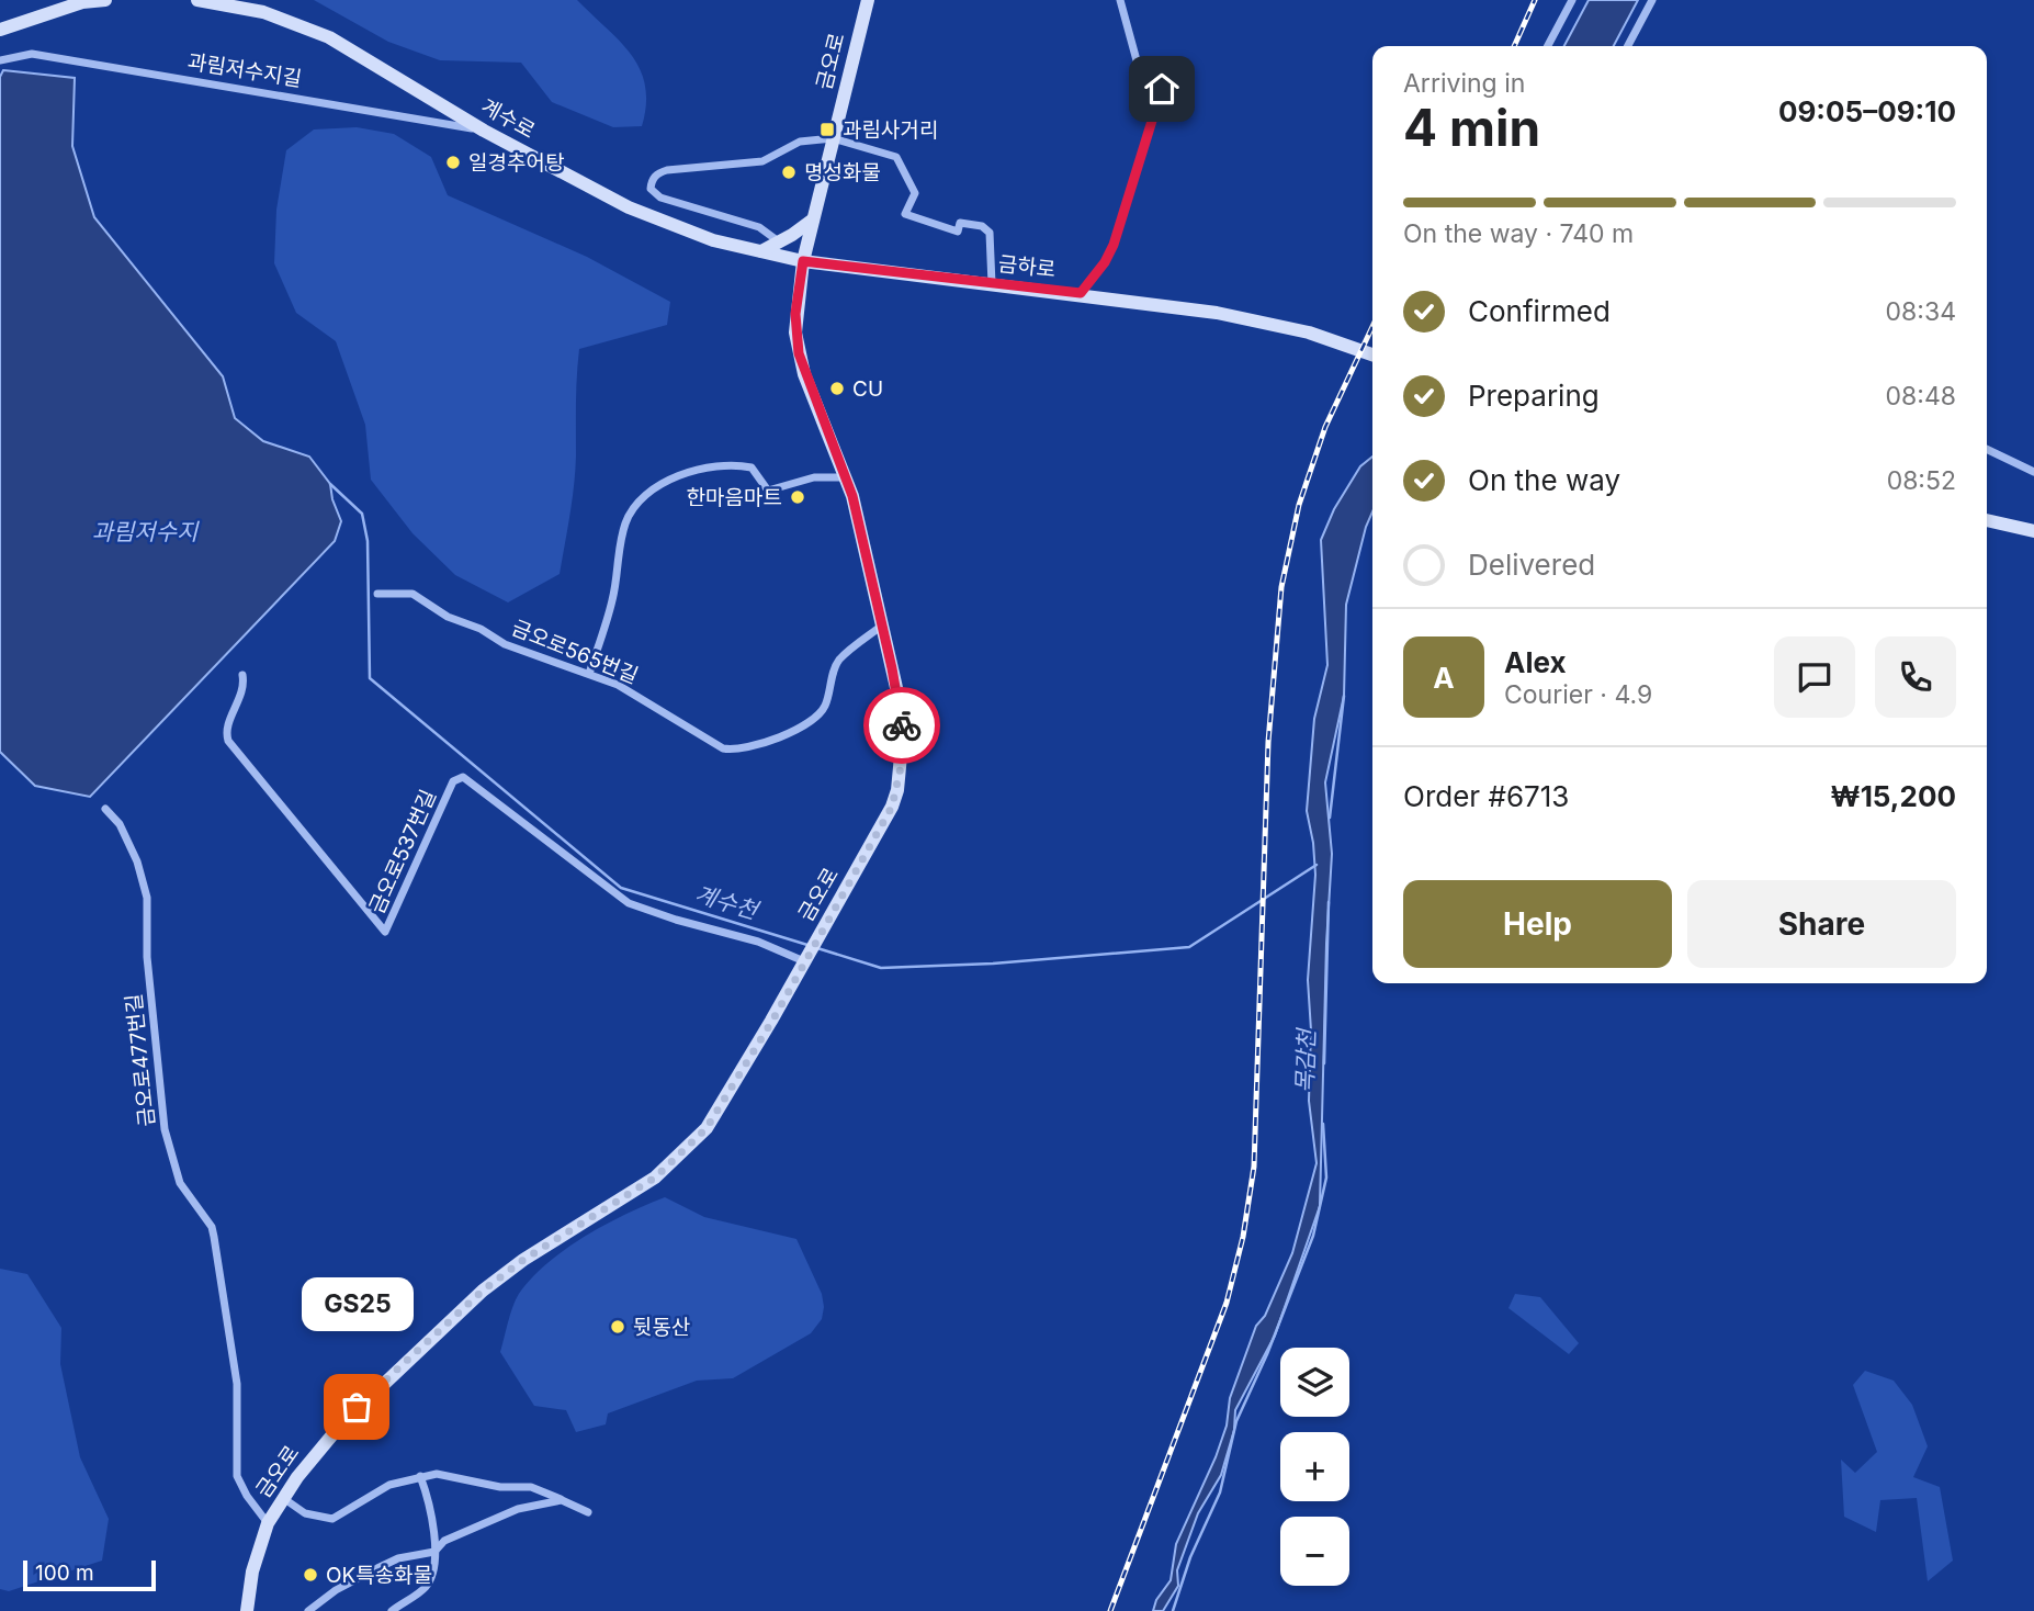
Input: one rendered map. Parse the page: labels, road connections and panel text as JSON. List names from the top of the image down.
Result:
{
  "streets": {
    "main road": ["금오로", "계수로", "금하로"],
    "street": [
      "과림저수지길",
      "금오로565번길",
      "금오로537번길",
      "금오로477번길"
    ]
  },
  "crossings": [
    ["금오로", "계수로"],
    ["금오로", "금하로"],
    ["금오로", "금오로565번길"],
    ["금오로", "금오로537번길"],
    ["금오로", "금오로477번길"],
    ["과림저수지길", "계수로"],
    ["계수로", "금하로"]
  ],
  "water": ["과림저수지", "계수천", "목감천"],
  "places": {
    "transit": ["과림사거리"],
    "other": [
      "일경추어탕",
      "명성화물",
      "CU",
      "한마음마트",
      "뒷동산",
      "GS25",
      "OK특송화물"
    ]
  },
  "scale_bar": "100 m",
  "page": {
    "heading": ["4 min", "Arriving in", "09:05–09:10"],
    "panel": [
      "Alex",
      "Courier · 4.9",
      "Order #6713",
      "₩15,200"
    ],
    "bar": "On the way · 740 m",
    "list": [
      ["Confirmed", "08:34"],
      ["Preparing", "08:48"],
      ["On the way", "08:52"],
      "Delivered"
    ],
    "round": "A",
    "buttons": ["Help", "Share"],
    "bubble": "GS25",
    "map_buttons": ["+", "−"],
    "scale": "100 m"
  }
}
